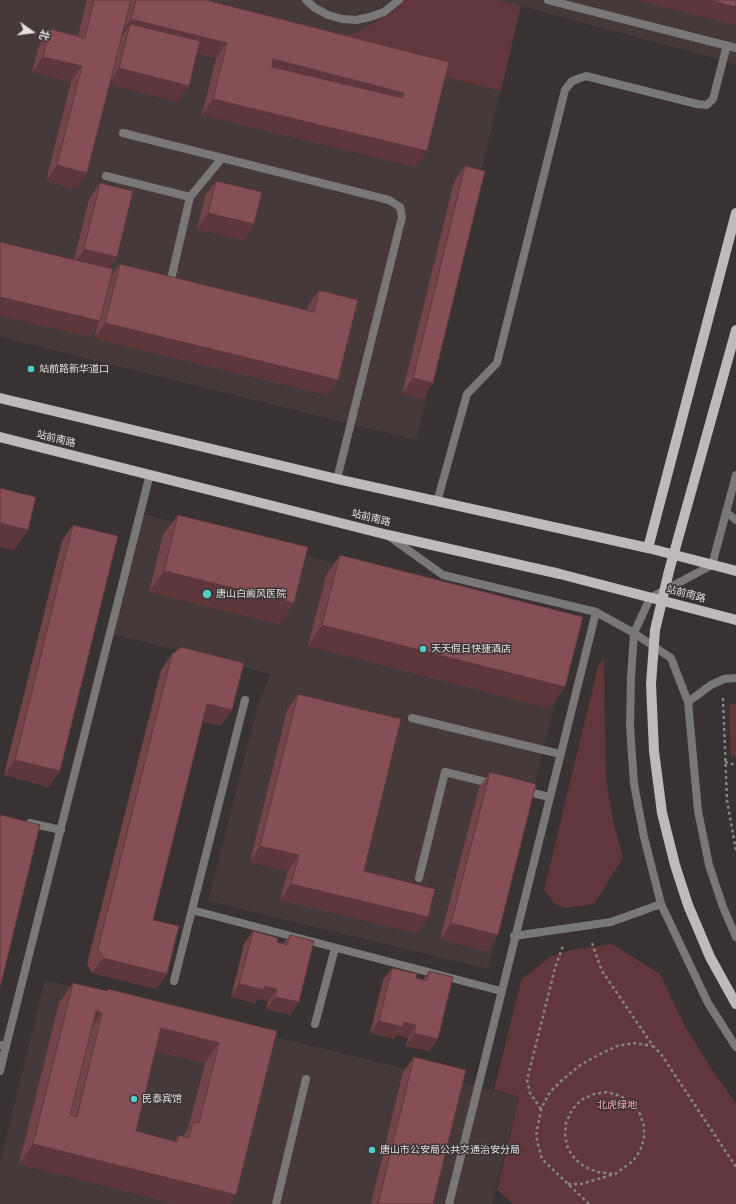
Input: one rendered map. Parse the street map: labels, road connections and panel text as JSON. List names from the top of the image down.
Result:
{
  "streets": {
    "main road": ["站前南路"]
  },
  "parks": ["北虎绿地"],
  "places": [
    "站前路新华道口",
    "唐山白癜风医院",
    "天天假日快捷酒店",
    "民泰宾馆",
    "唐山市公安局公共交通治安分局"
  ],
  "north": "right"
}
